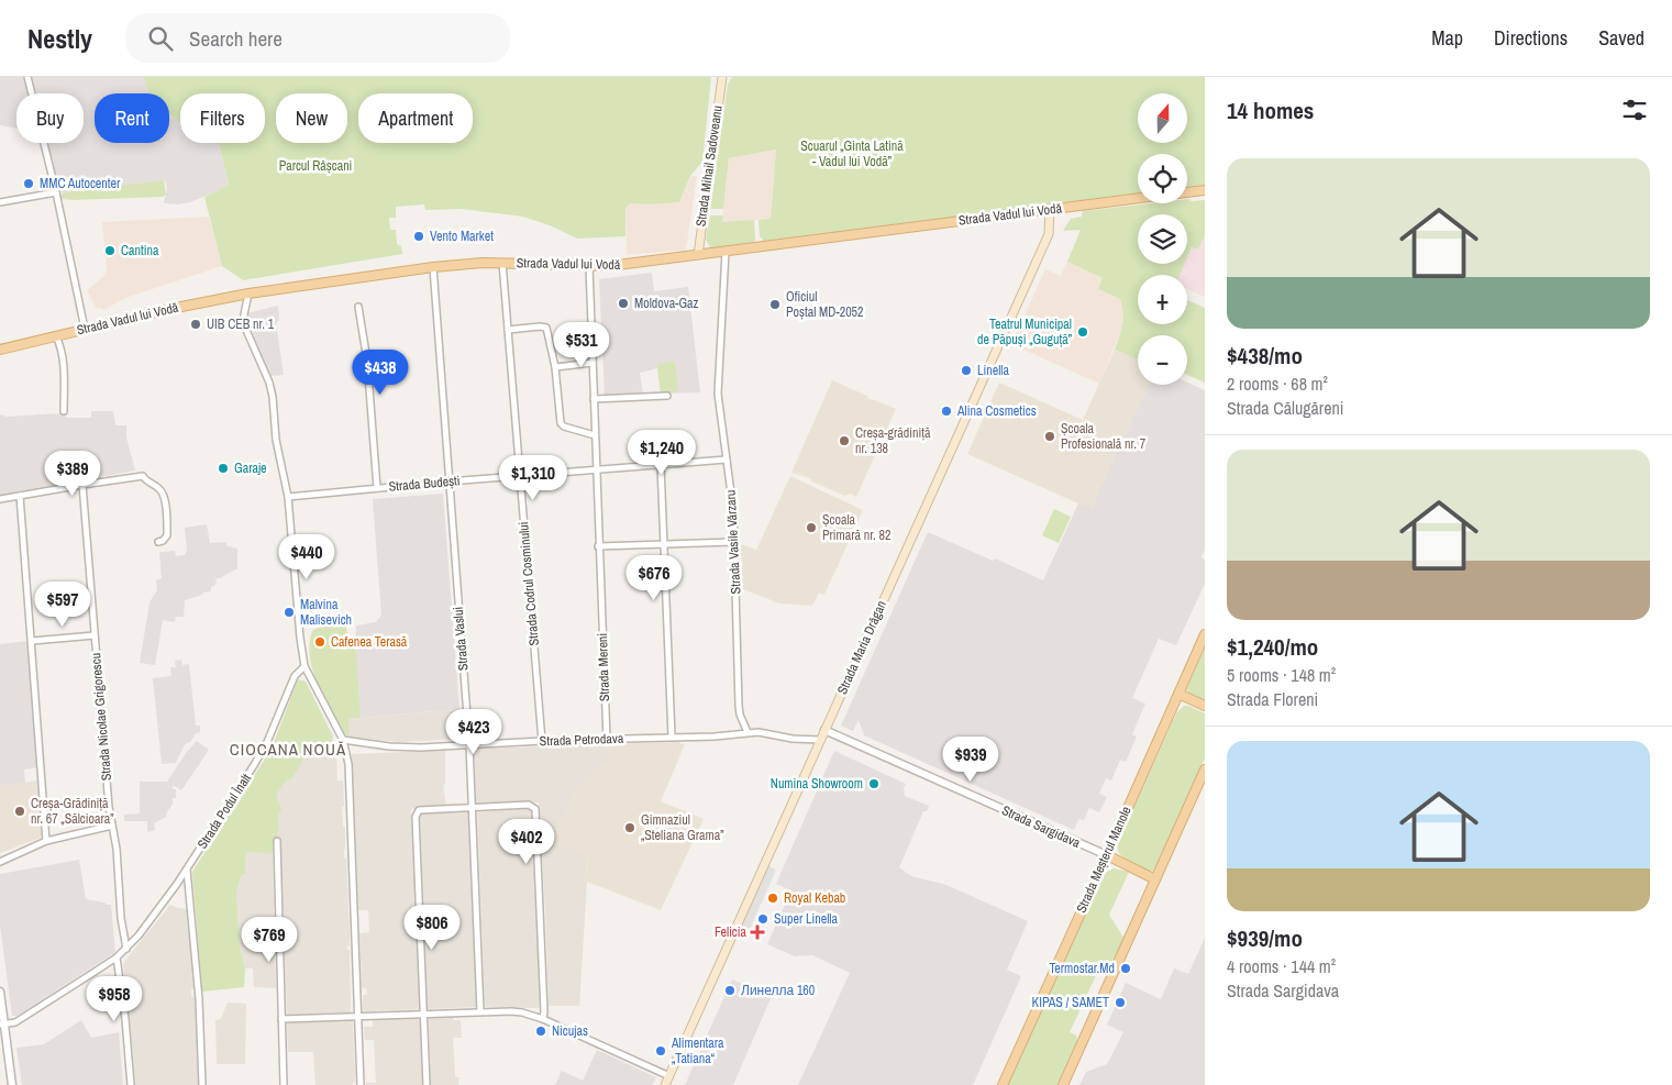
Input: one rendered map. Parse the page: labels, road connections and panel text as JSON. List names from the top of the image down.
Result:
{
  "streets": {
    "main road": [
      "Strada Mihail Sadoveanu",
      "Strada Vadul lui Vodă",
      "Strada Maria Drăgan",
      "Strada Meșterul Manole"
    ],
    "street": [
      "Strada Budești",
      "Strada Vasile Vărzaru",
      "Strada Codrul Cosminului",
      "Strada Vaslui",
      "Strada Mereni",
      "Strada Nicolae Grigorescu",
      "Strada Petrodava",
      "Strada Podul Înalt",
      "Strada Sargidava"
    ]
  },
  "crossings": [
    ["Strada Mihail Sadoveanu", "Strada Vadul lui Vodă"],
    ["Strada Vadul lui Vodă", "Strada Vasile Vărzaru"],
    ["Strada Vadul lui Vodă", "Strada Codrul Cosminului"],
    ["Strada Vadul lui Vodă", "Strada Vaslui"],
    ["Strada Vadul lui Vodă", "Strada Maria Drăgan"],
    ["Strada Vadul lui Vodă", "Strada Mereni"],
    ["Strada Budești", "Strada Vasile Vărzaru"],
    ["Strada Budești", "Strada Codrul Cosminului"],
    ["Strada Budești", "Strada Vaslui"],
    ["Strada Budești", "Strada Mereni"],
    ["Strada Vasile Vărzaru", "Strada Petrodava"],
    ["Strada Codrul Cosminului", "Strada Petrodava"],
    ["Strada Vaslui", "Strada Petrodava"],
    ["Strada Maria Drăgan", "Strada Petrodava"],
    ["Strada Maria Drăgan", "Strada Sargidava"],
    ["Strada Mereni", "Strada Petrodava"],
    ["Strada Nicolae Grigorescu", "Strada Podul Înalt"],
    ["Strada Sargidava", "Strada Meșterul Manole"]
  ],
  "districts": ["CIOCANA NOUĂ"],
  "parks": ["Scuarul „Ginta Latină - Vadul lui Vodă”", "Parcul Râșcani"],
  "places": {
    "other": [
      "MMC Autocenter",
      "Vento Market",
      "Cantina",
      "Moldova-Gaz",
      "Oficiul Poștal MD-2052",
      "UIB CEB nr. 1",
      "Teatrul Municipal de Păpuși „Guguță”",
      "Linella",
      "Alina Cosmetics",
      "Școala Profesională nr. 7",
      "Creșa-grădiniță nr. 138",
      "Garaje",
      "Școala Primară nr. 82",
      "Malvina Malisevich",
      "Cafenea Terasă",
      "Numina Showroom",
      "Creșa-Grădiniță nr. 67 „Sălcioara”",
      "Gimnaziul „Steliana Grama”",
      "Royal Kebab",
      "Super Linella",
      "Termostar.Md",
      "Линелла 160",
      "KIPAS / SAMET",
      "Nicujas",
      "Alimentara „Tatiana“"
    ],
    "health": ["Felicia"]
  },
  "north": "top",
  "page": {
    "header": "Nestly",
    "search": "Search here",
    "nav": ["Map", "Directions", "Saved"],
    "heading": "14 homes",
    "map_buttons": ["+", "−"],
    "chip": [
      "Buy",
      "Rent",
      "Filters",
      "New",
      "Apartment"
    ],
    "list": [
      {
        "name": "$438/mo",
        "note": "2 rooms · 68 m² · Strada Călugăreni"
      },
      {
        "name": "$1,240/mo",
        "note": "5 rooms · 148 m² · Strada Floreni"
      },
      {
        "name": "$939/mo",
        "note": "4 rooms · 144 m² · Strada Sargidava"
      }
    ],
    "price": [
      "$531",
      "$438",
      "$1,240",
      "$389",
      "$1,310",
      "$440",
      "$676",
      "$597",
      "$423",
      "$939",
      "$402",
      "$806",
      "$769",
      "$958"
    ]
  }
}
